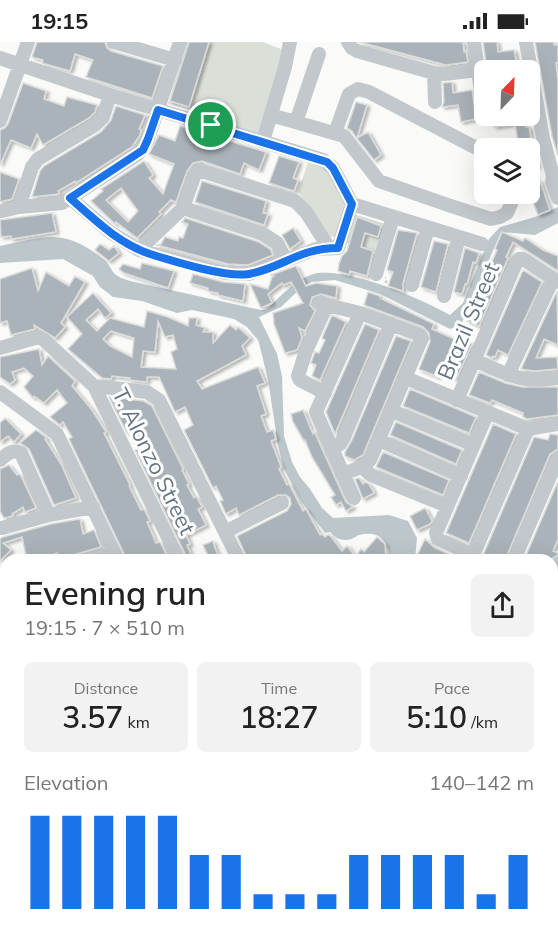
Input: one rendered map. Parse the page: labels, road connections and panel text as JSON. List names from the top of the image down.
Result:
{
  "streets": {
    "street": ["Brazil Street", "T. Alonzo Street"]
  },
  "north": "top right",
  "page": {
    "status": "19:15",
    "heading": ["Evening run", "19:15 · 7 × 510 m"],
    "stats": [
      ["Distance", "3.57 km"],
      ["Time", "18:27"],
      ["Pace", "5:10 /km"]
    ],
    "chart": ["Elevation", "140–142 m"]
  }
}
